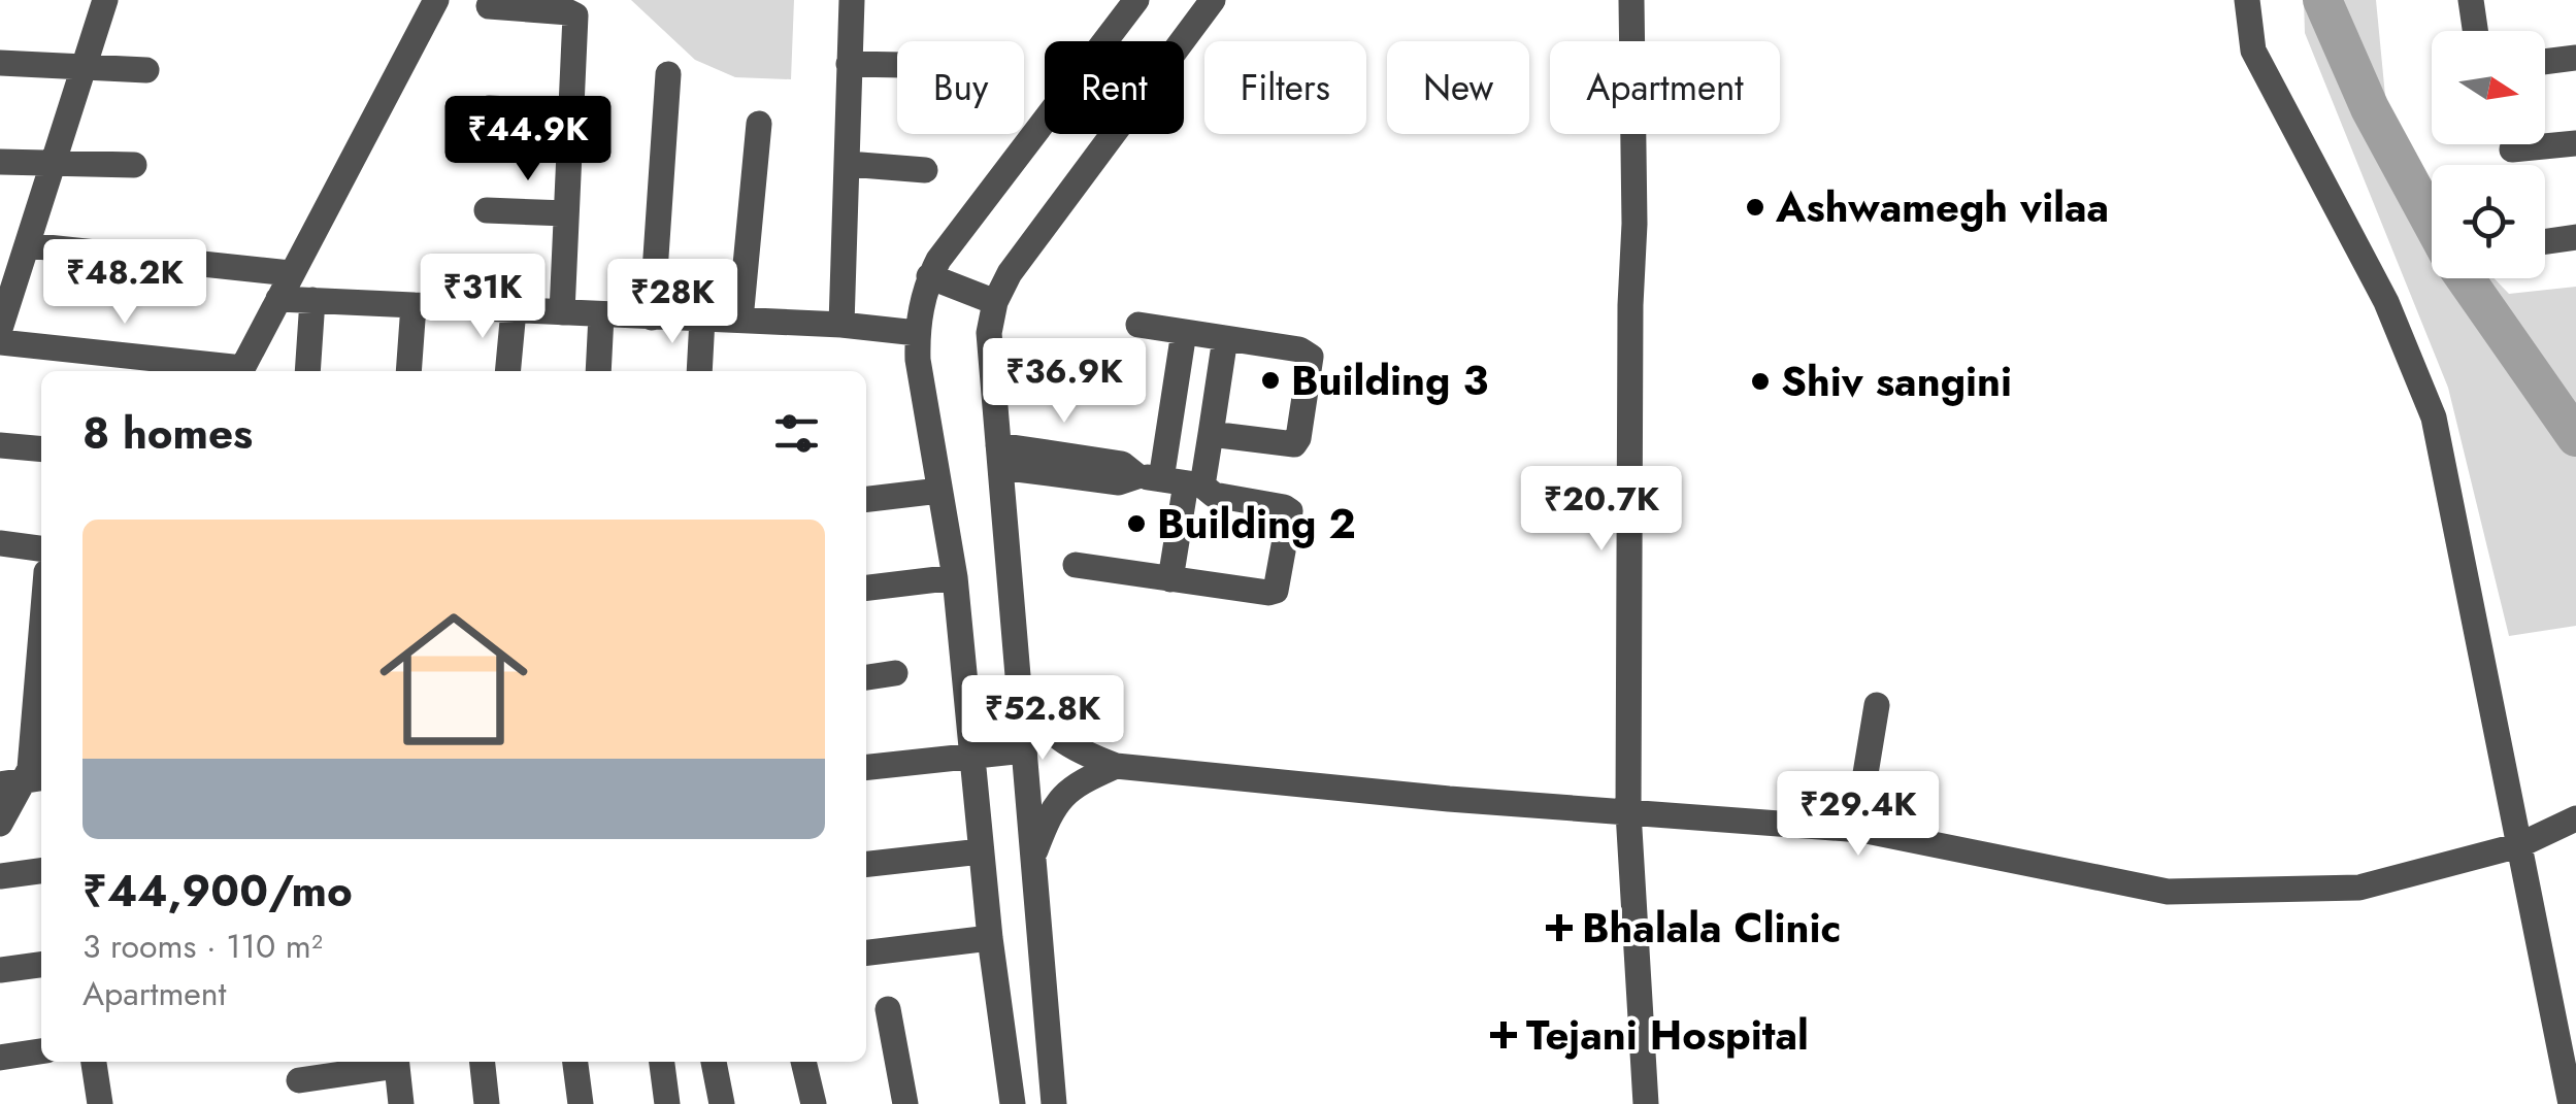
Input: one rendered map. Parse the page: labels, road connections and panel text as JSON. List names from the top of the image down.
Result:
{
  "places": {
    "other": [
      "Ashwamegh vilaa",
      "Building 3",
      "Shiv sangini",
      "Building 2"
    ],
    "health": ["Bhalala Clinic", "Tejani Hospital"]
  },
  "north": "right",
  "page": {
    "chip": [
      "Buy",
      "Rent",
      "Filters",
      "New",
      "Apartment"
    ],
    "price": [
      "₹44.9K",
      "₹48.2K",
      "₹31K",
      "₹28K",
      "₹36.9K",
      "₹20.7K",
      "₹52.8K",
      "₹29.4K"
    ],
    "heading": "8 homes",
    "list": [
      {
        "name": "₹44,900/mo",
        "note": "3 rooms · 110 m² · Apartment"
      }
    ]
  }
}
